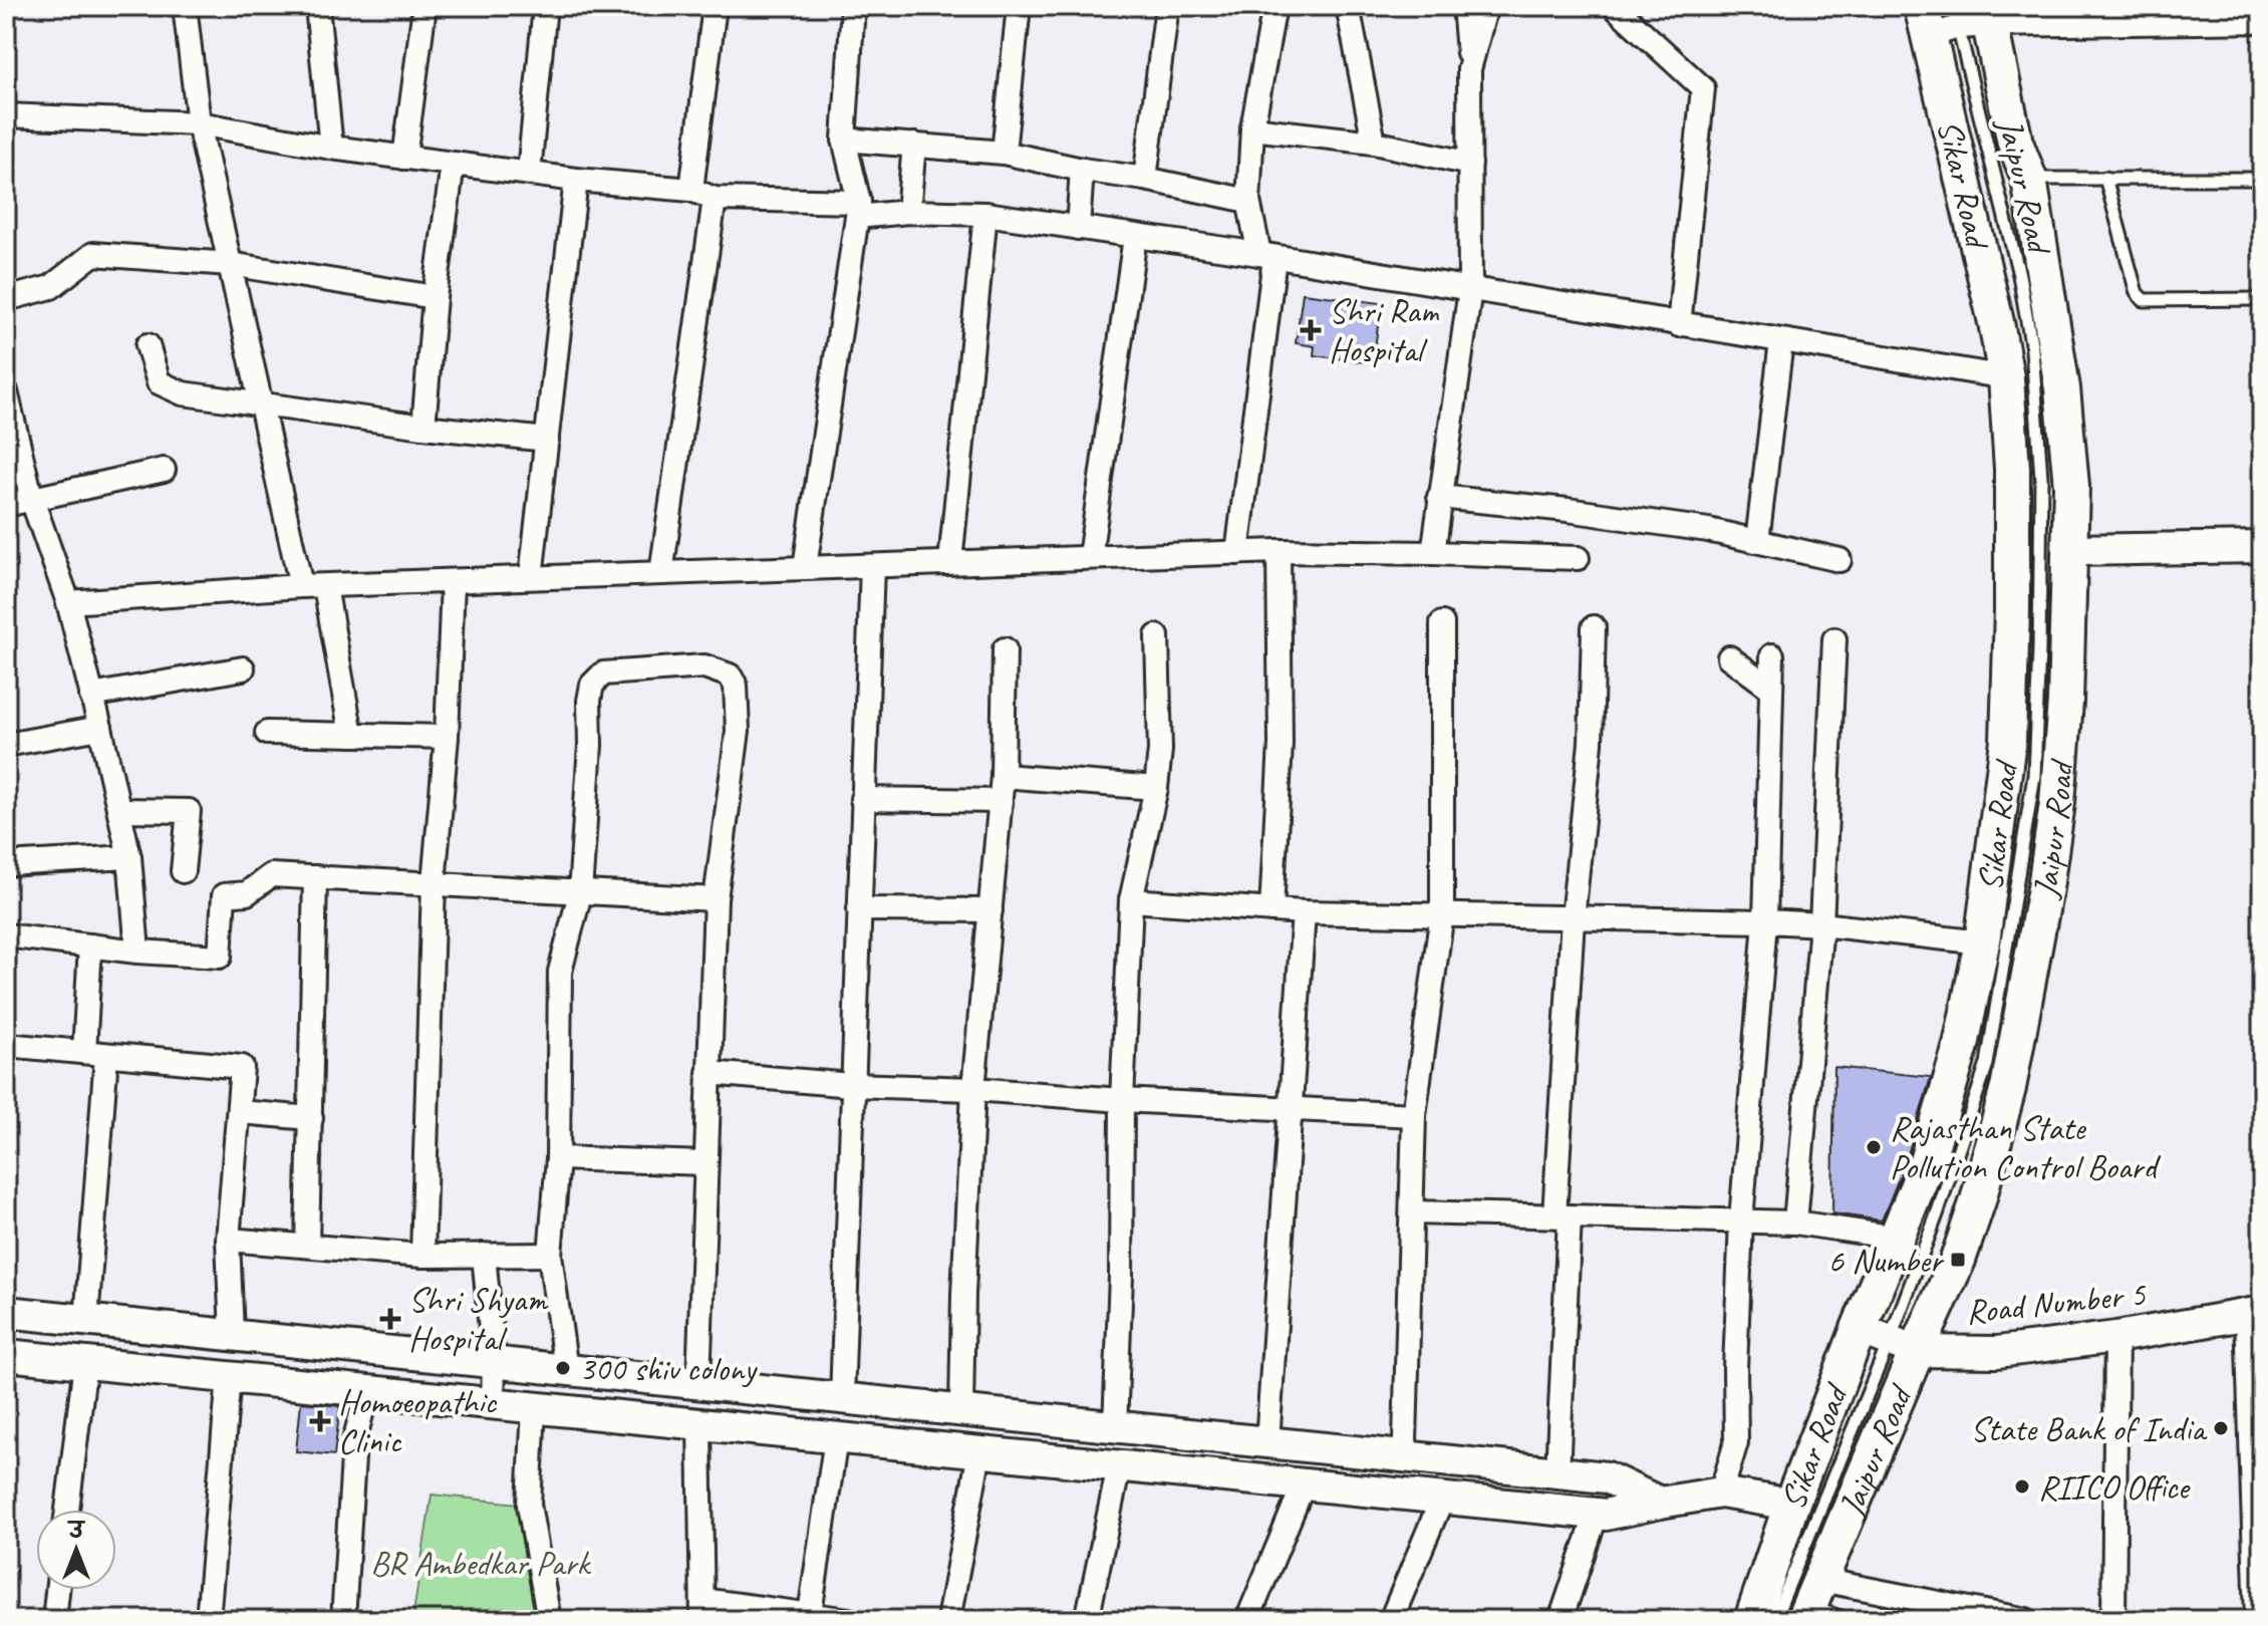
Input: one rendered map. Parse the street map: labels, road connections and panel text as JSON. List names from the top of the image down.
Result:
{
  "streets": {
    "main road": ["Sikar Road", "Jaipur Road"],
    "street": ["Road Number 5"]
  },
  "crossings": [
    ["Sikar Road", "Jaipur Road"],
    ["Sikar Road", "Road Number 5"],
    ["Jaipur Road", "Road Number 5"]
  ],
  "parks": ["BR Ambedkar Park"],
  "places": {
    "health": ["Shri Ram Hospital", "Shri Shyam Hospital", "Homoeopathic Clinic"],
    "other": [
      "Rajasthan State Pollution Control Board",
      "300 shiv colony",
      "State Bank of India",
      "RIICO Office"
    ],
    "transit": ["6 Number"]
  },
  "north": "top"
}
